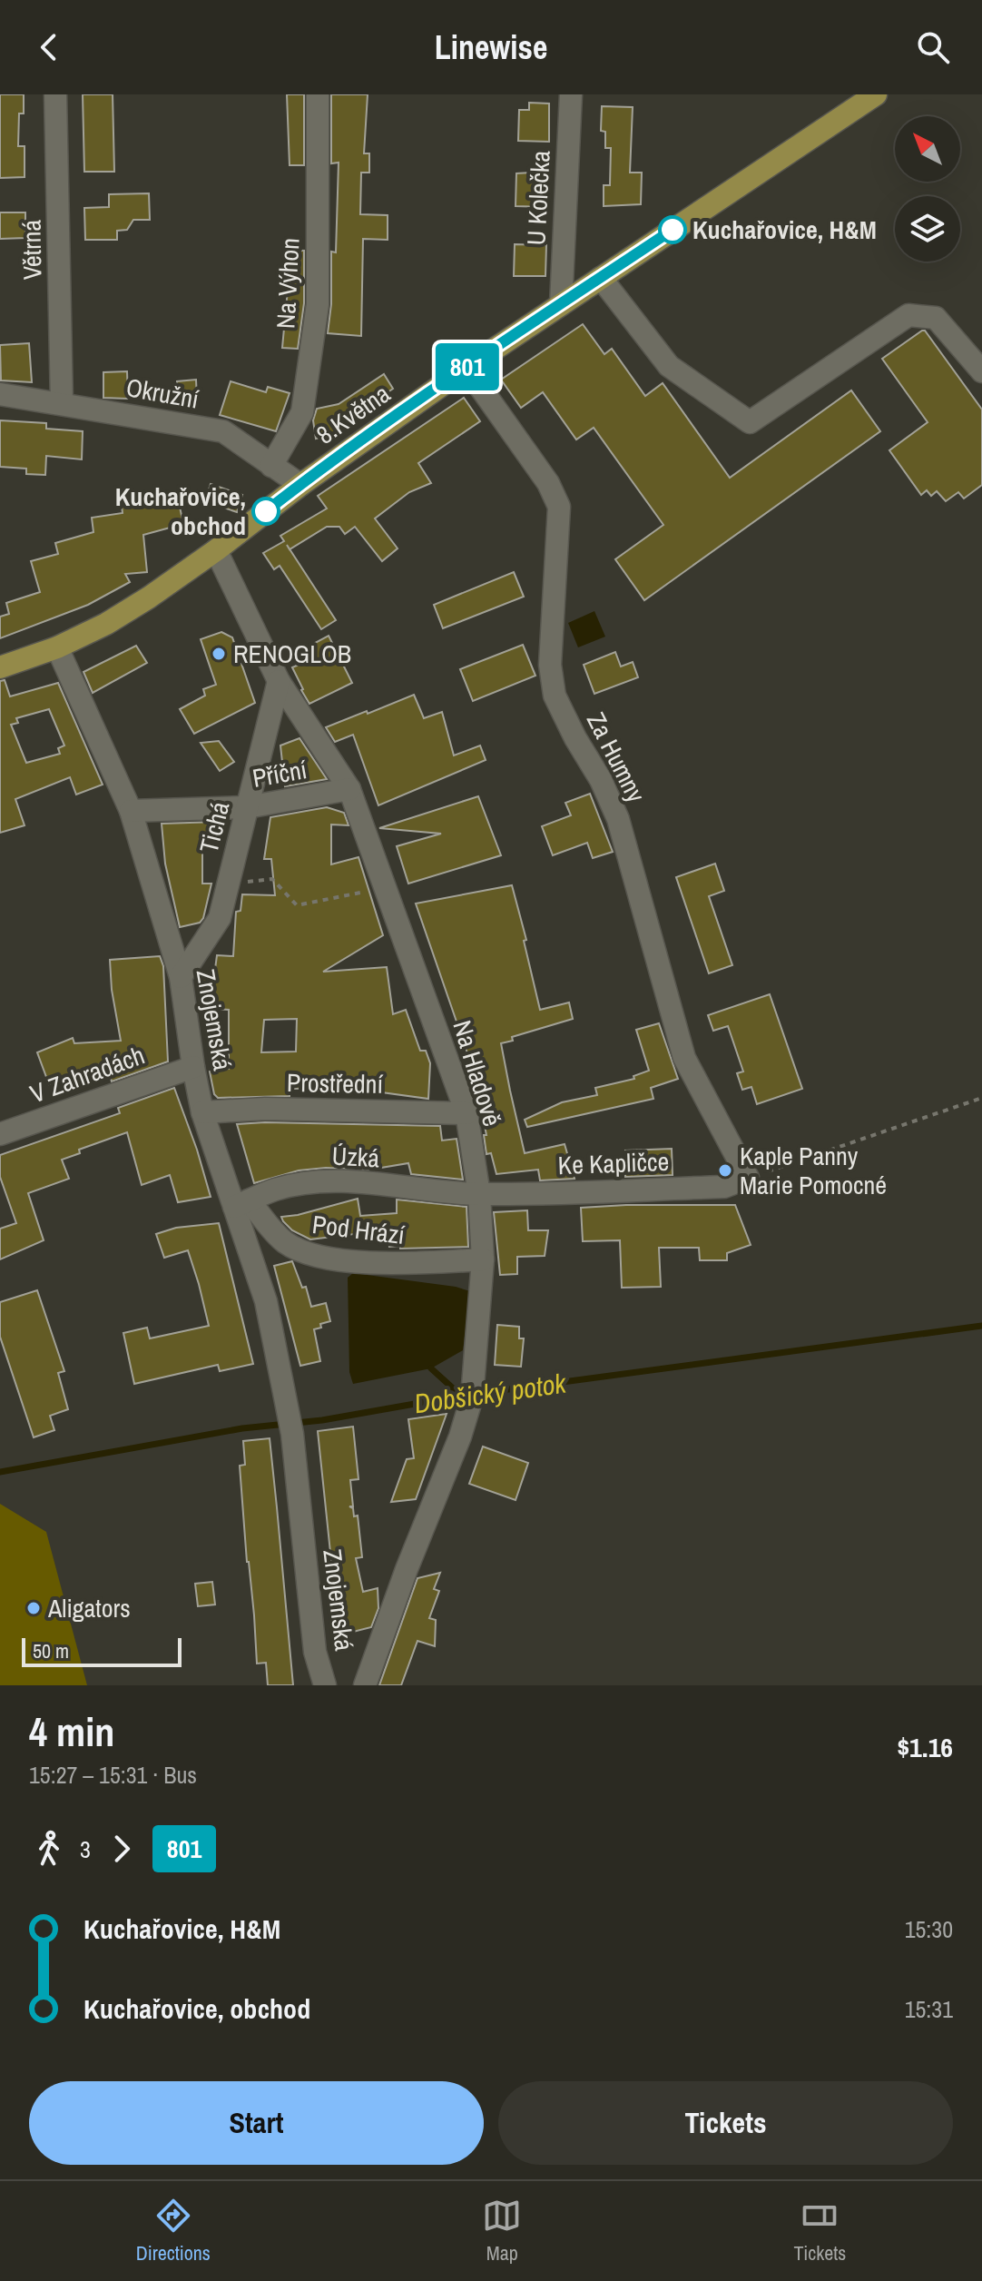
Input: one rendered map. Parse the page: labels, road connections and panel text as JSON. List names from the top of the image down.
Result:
{
  "streets": {
    "main road": ["8.Května"],
    "street": [
      "U Kolečka",
      "Větrná",
      "Na Výhon",
      "Okružní",
      "Za Humny",
      "Příční",
      "Tichá",
      "Znojemská",
      "Na Hladově",
      "V Zahradách",
      "Prostřední",
      "Úzká",
      "Ke Kapličce",
      "Pod Hrází"
    ]
  },
  "crossings": [
    ["U Kolečka", "8.Května"],
    ["Větrná", "Okružní"],
    ["Na Výhon", "Okružní"],
    ["Okružní", "8.Května"],
    ["8.Května", "Za Humny"],
    ["8.Května", "Znojemská"],
    ["8.Května", "Na Hladově"],
    ["Za Humny", "Ke Kapličce"],
    ["Příční", "Tichá"],
    ["Příční", "Znojemská"],
    ["Příční", "Na Hladově"],
    ["Tichá", "Znojemská"],
    ["Tichá", "Na Hladově"],
    ["Znojemská", "V Zahradách"],
    ["Znojemská", "Prostřední"],
    ["Znojemská", "Úzká"],
    ["Znojemská", "Pod Hrází"],
    ["Na Hladově", "Prostřední"],
    ["Na Hladově", "Úzká"],
    ["Na Hladově", "Ke Kapličce"],
    ["Na Hladově", "Pod Hrází"],
    ["Úzká", "Ke Kapličce"],
    ["Úzká", "Pod Hrází"]
  ],
  "water": ["Dobšický potok"],
  "places": [
    "Kuchařovice, H&M",
    "Kuchařovice, obchod",
    "RENOGLOB",
    "Kaple Panny Marie Pomocné",
    "Aligators"
  ],
  "lines": ["bus line 801"],
  "scale_bar": "50 m",
  "north": "top left",
  "page": {
    "header": "Linewise",
    "on_map": "801",
    "scale": "50 m",
    "heading": ["4 min", "15:27 – 15:31 · Bus", "$1.16"],
    "legs": ["3", "801"],
    "list": [
      {
        "name": "Kuchařovice, H&M",
        "value": "15:30"
      },
      {
        "name": "Kuchařovice, obchod",
        "value": "15:31"
      }
    ],
    "buttons": ["Start", "Tickets"],
    "tabs": ["Directions", "Map", "Tickets"]
  }
}
